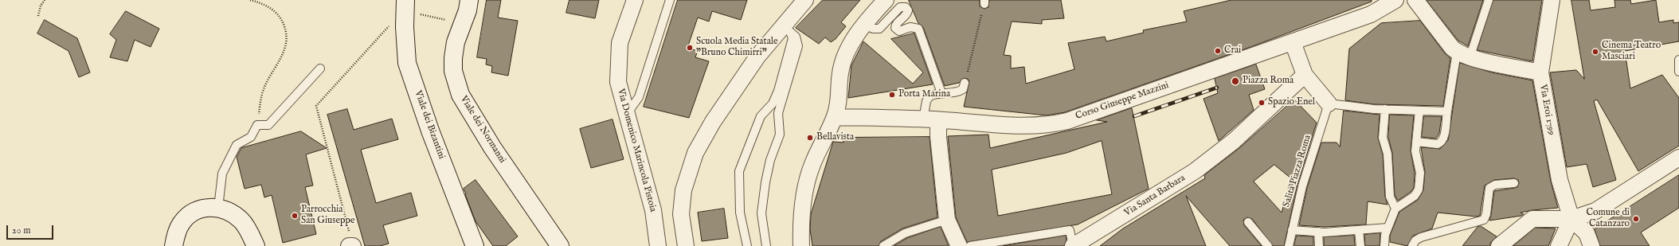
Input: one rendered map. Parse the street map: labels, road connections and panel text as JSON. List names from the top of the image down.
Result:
{
  "streets": {
    "street": [
      "Corso Giuseppe Mazzini",
      "Via Eroi 1799",
      "Viale dei Bizantini",
      "Viale dei Normanni",
      "Via Domenico Marincola Pistoia",
      "Via Santa Barbara"
    ],
    "lane": ["Salita Piazza Roma"]
  },
  "places": [
    "Scuola Media Statale \"Bruno Chimirri\"",
    "Crai",
    "Cinema Teatro Masciari",
    "Piazza Roma",
    "Porta Marina",
    "Spazio Enel",
    "Bellavista",
    "Parrocchia San Giuseppe",
    "Comune di Catanzaro"
  ],
  "scale_bar": "20 m"
}
